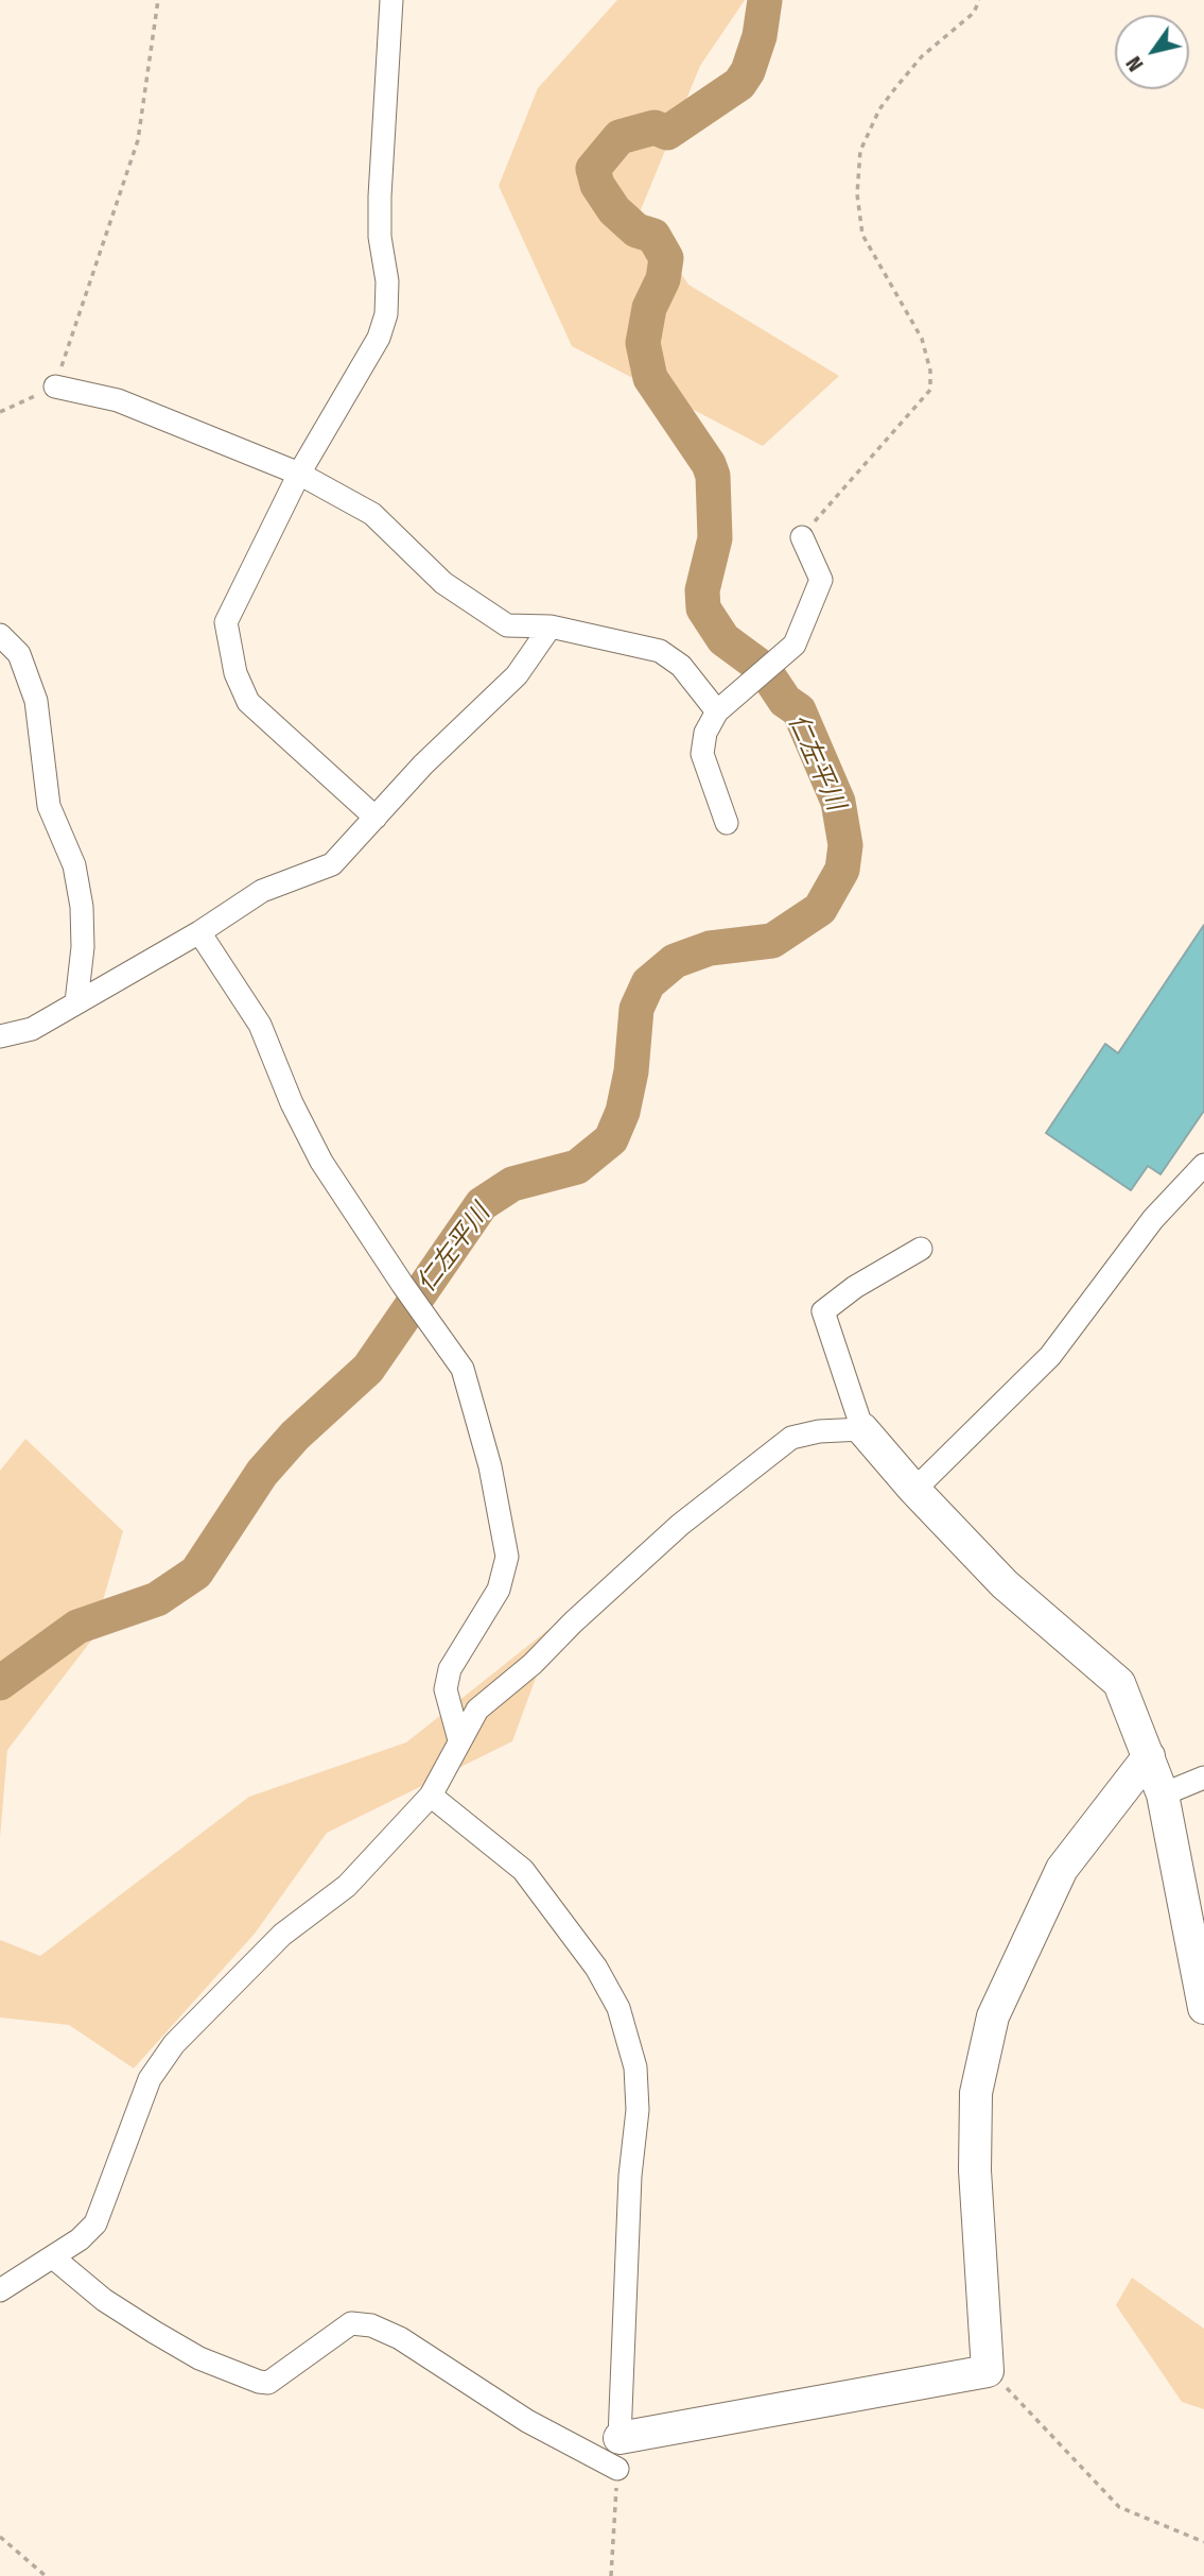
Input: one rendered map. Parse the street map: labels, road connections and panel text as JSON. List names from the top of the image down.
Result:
{
  "water": ["仁左平川"],
  "north": "bottom left"
}
